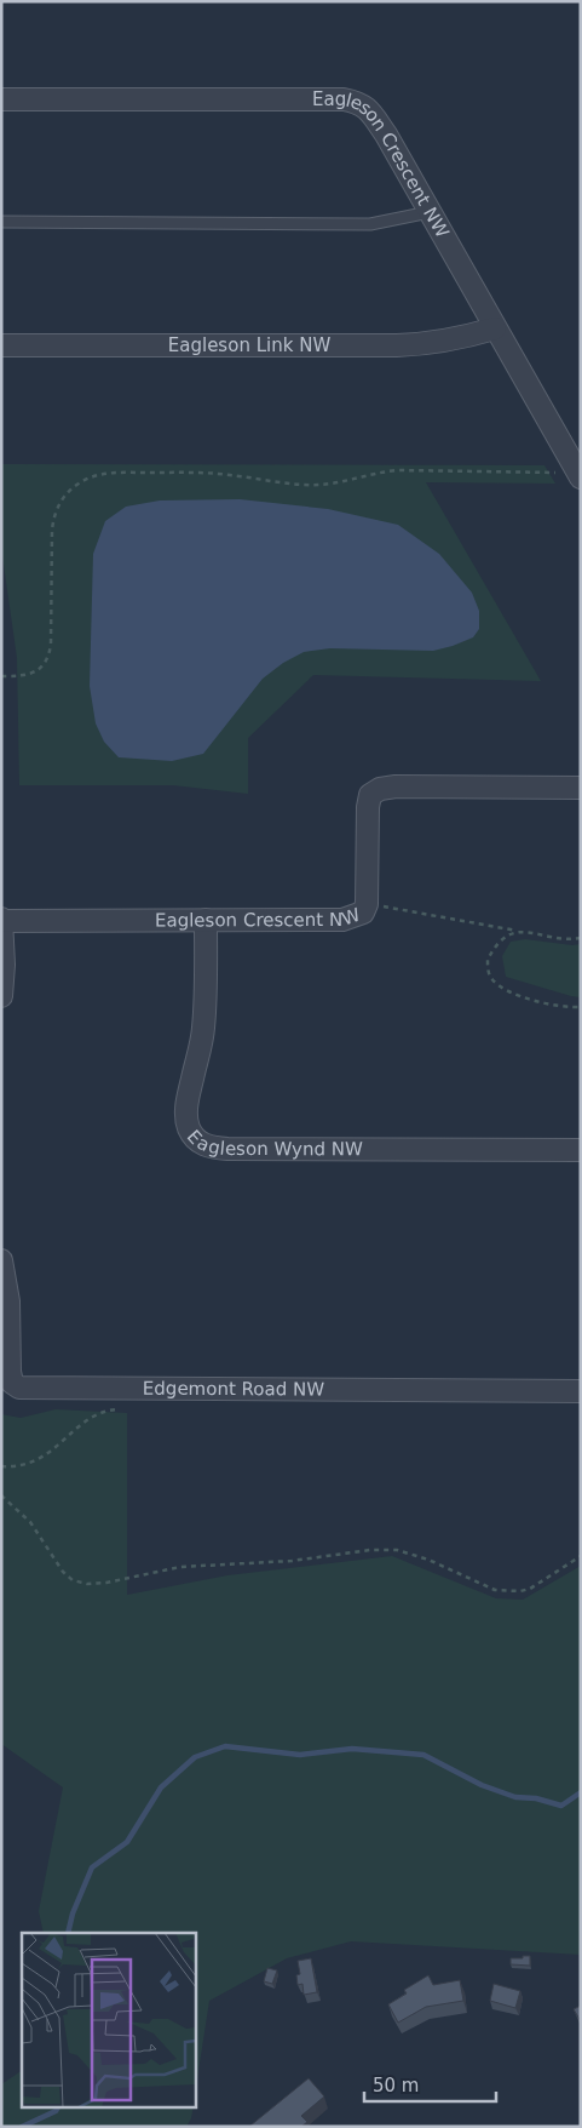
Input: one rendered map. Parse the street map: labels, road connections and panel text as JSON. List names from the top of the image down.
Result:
{
  "streets": {
    "street": [
      "Eagleson Crescent NW",
      "Eagleson Link NW",
      "Eagleson Wynd NW",
      "Edgemont Road NW"
    ]
  },
  "crossings": [
    ["Eagleson Crescent NW", "Eagleson Link NW"],
    ["Eagleson Crescent NW", "Eagleson Wynd NW"]
  ],
  "scale_bar": "50 m"
}
